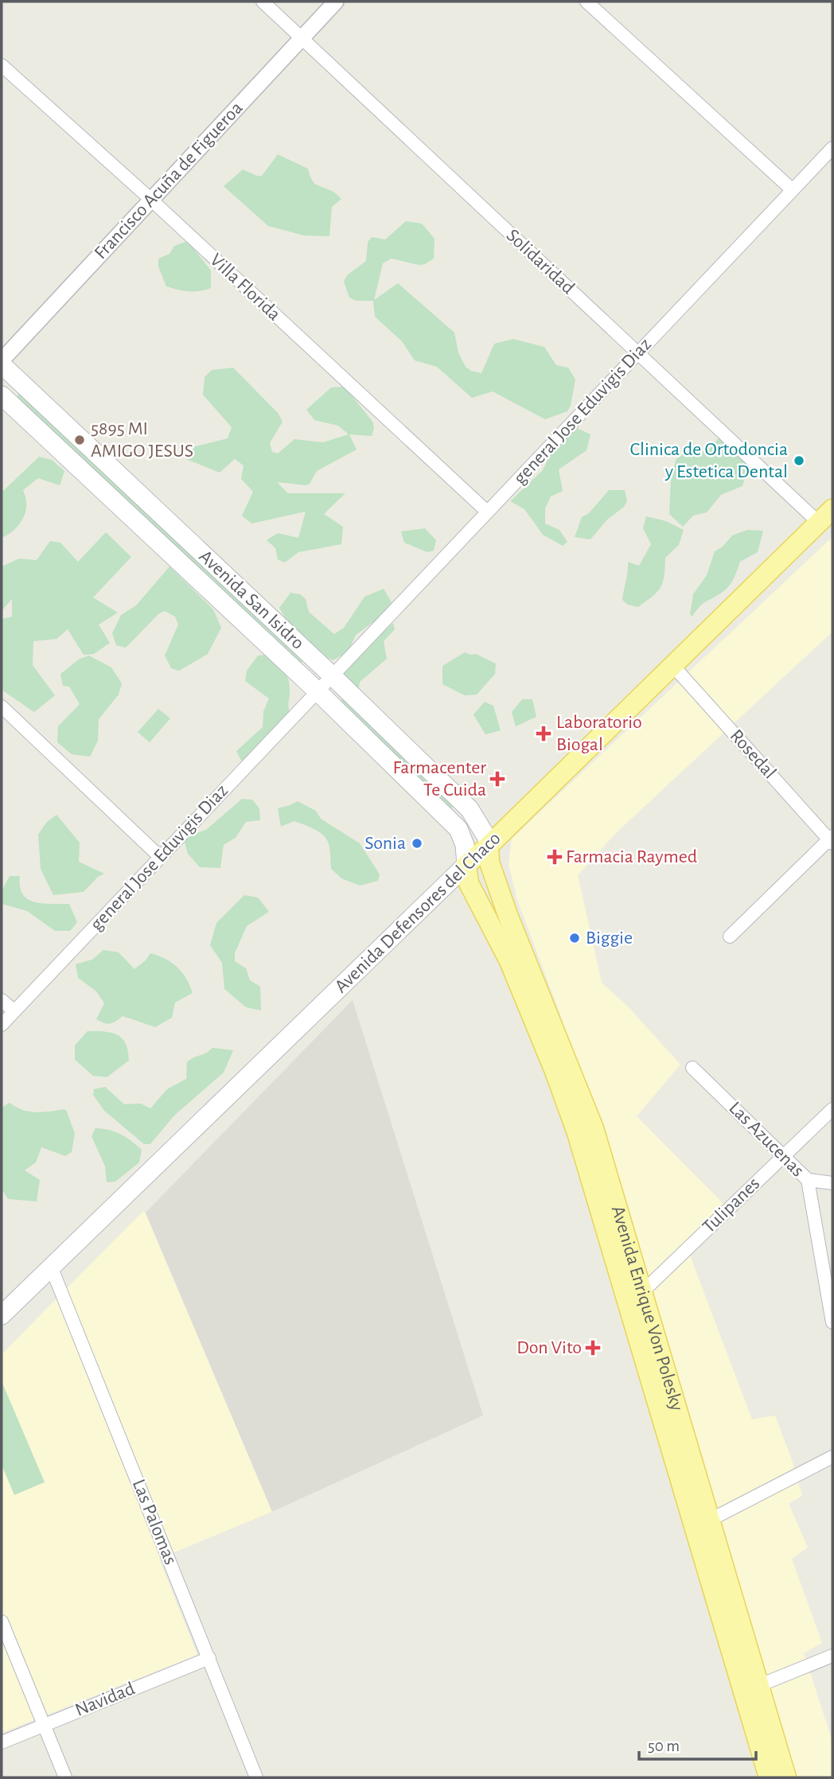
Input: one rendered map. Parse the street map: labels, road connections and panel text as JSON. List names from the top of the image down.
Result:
{
  "streets": {
    "main road": ["Avenida San Isidro", "Avenida Defensores del Chaco", "Avenida Enrique Von Polesky"],
    "street": [
      "Francisco Acuña de Figueroa",
      "Solidaridad",
      "Villa Florida",
      "general Jose Eduvigis Diaz",
      "Rosedal",
      "Las Azucenas",
      "Tulipanes",
      "Las Palomas",
      "Navidad"
    ]
  },
  "crossings": [
    ["Francisco Acuña de Figueroa", "Solidaridad"],
    ["Francisco Acuña de Figueroa", "Villa Florida"],
    ["Francisco Acuña de Figueroa", "Avenida San Isidro"],
    ["Solidaridad", "general Jose Eduvigis Diaz"],
    ["Solidaridad", "Avenida Defensores del Chaco"],
    ["Villa Florida", "general Jose Eduvigis Diaz"],
    ["general Jose Eduvigis Diaz", "Avenida San Isidro"],
    ["Avenida San Isidro", "Avenida Defensores del Chaco"],
    ["Avenida San Isidro", "Avenida Enrique Von Polesky"],
    ["Rosedal", "Avenida Defensores del Chaco"],
    ["Avenida Defensores del Chaco", "Avenida Enrique Von Polesky"],
    ["Avenida Defensores del Chaco", "Las Palomas"],
    ["Las Azucenas", "Tulipanes"],
    ["Tulipanes", "Avenida Enrique Von Polesky"],
    ["Las Palomas", "Navidad"]
  ],
  "places": {
    "other": [
      "5895 MI AMIGO JESUS",
      "Clinica de Ortodoncia y Estetica Dental",
      "Sonia",
      "Biggie"
    ],
    "health": [
      "Laboratorio Biogal",
      "Farmacenter Te Cuida",
      "Farmacia Raymed",
      "Don Vito"
    ]
  },
  "scale_bar": "50 m"
}
